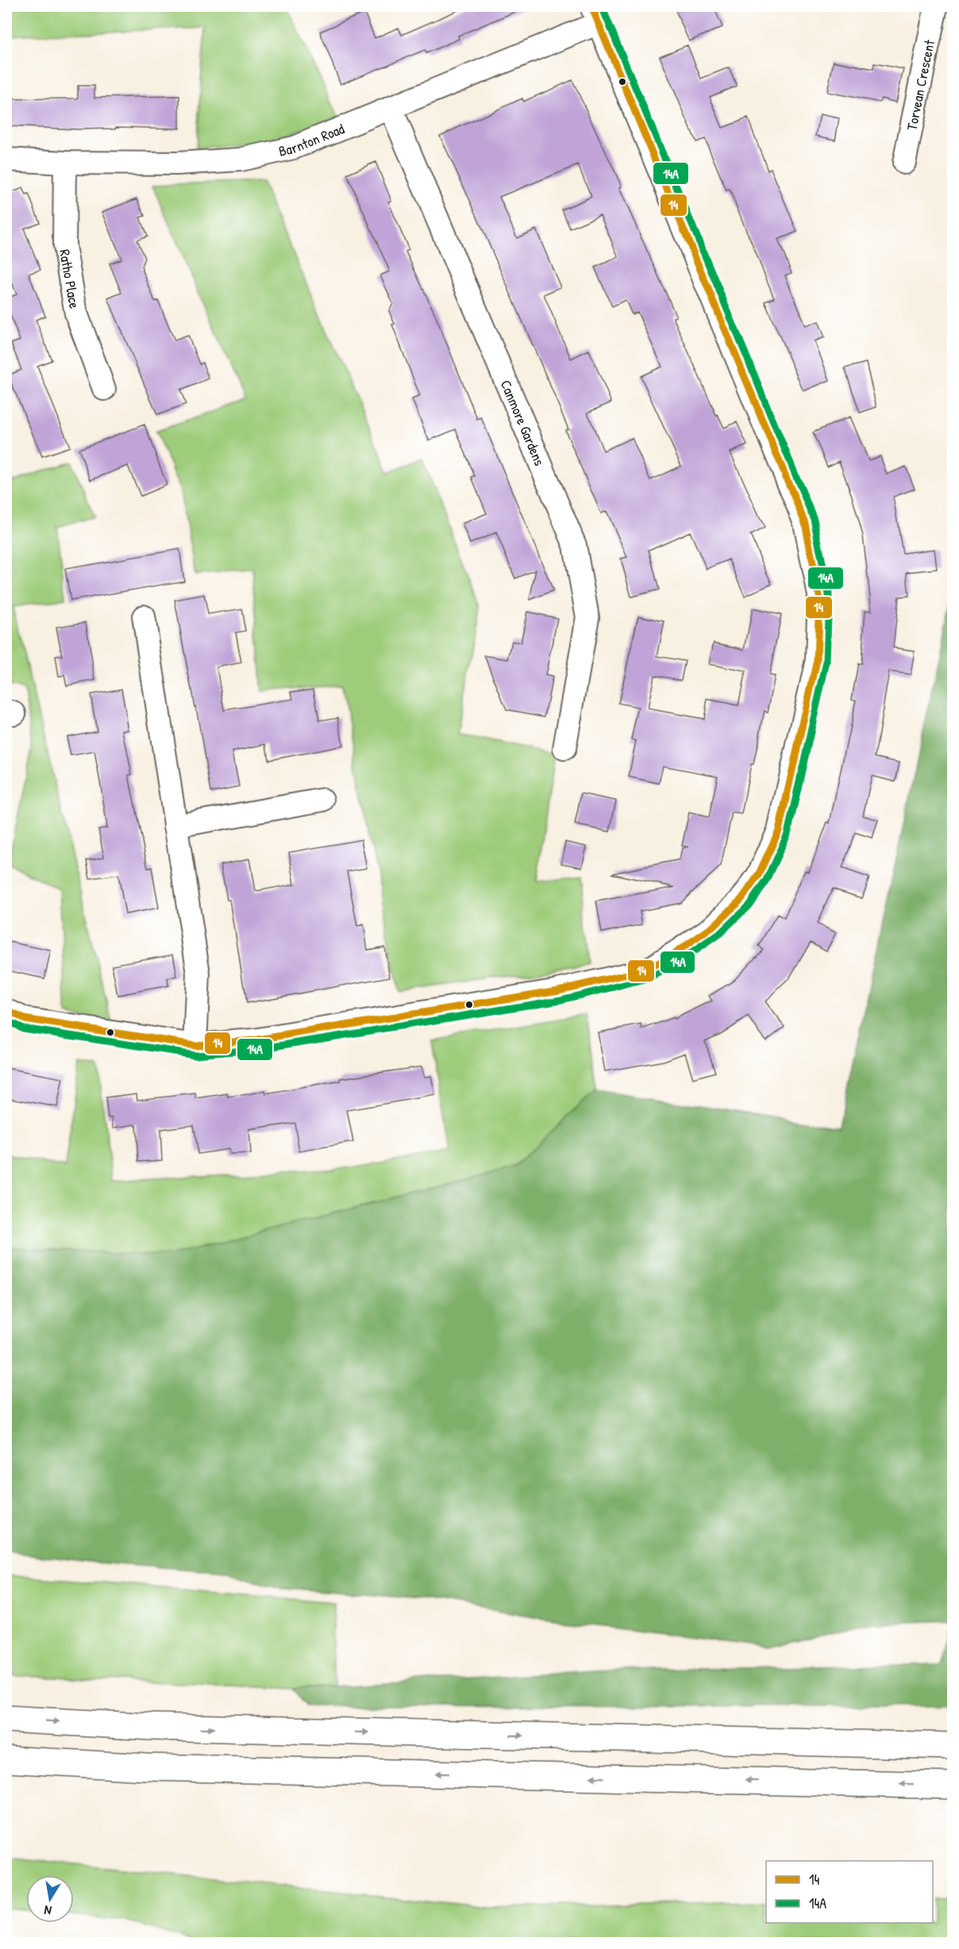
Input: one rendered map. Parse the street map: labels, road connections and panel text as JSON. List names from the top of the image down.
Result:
{
  "streets": {
    "street": [
      "Torvean Crescent",
      "Barnton Road",
      "Ratho Place",
      "Canmore Gardens"
    ]
  },
  "crossings": [
    ["Barnton Road", "Ratho Place"],
    ["Barnton Road", "Canmore Gardens"]
  ],
  "lines": ["transit line 14", "transit line 14A"],
  "legend": ["14", "14A"],
  "north": "bottom"
}
